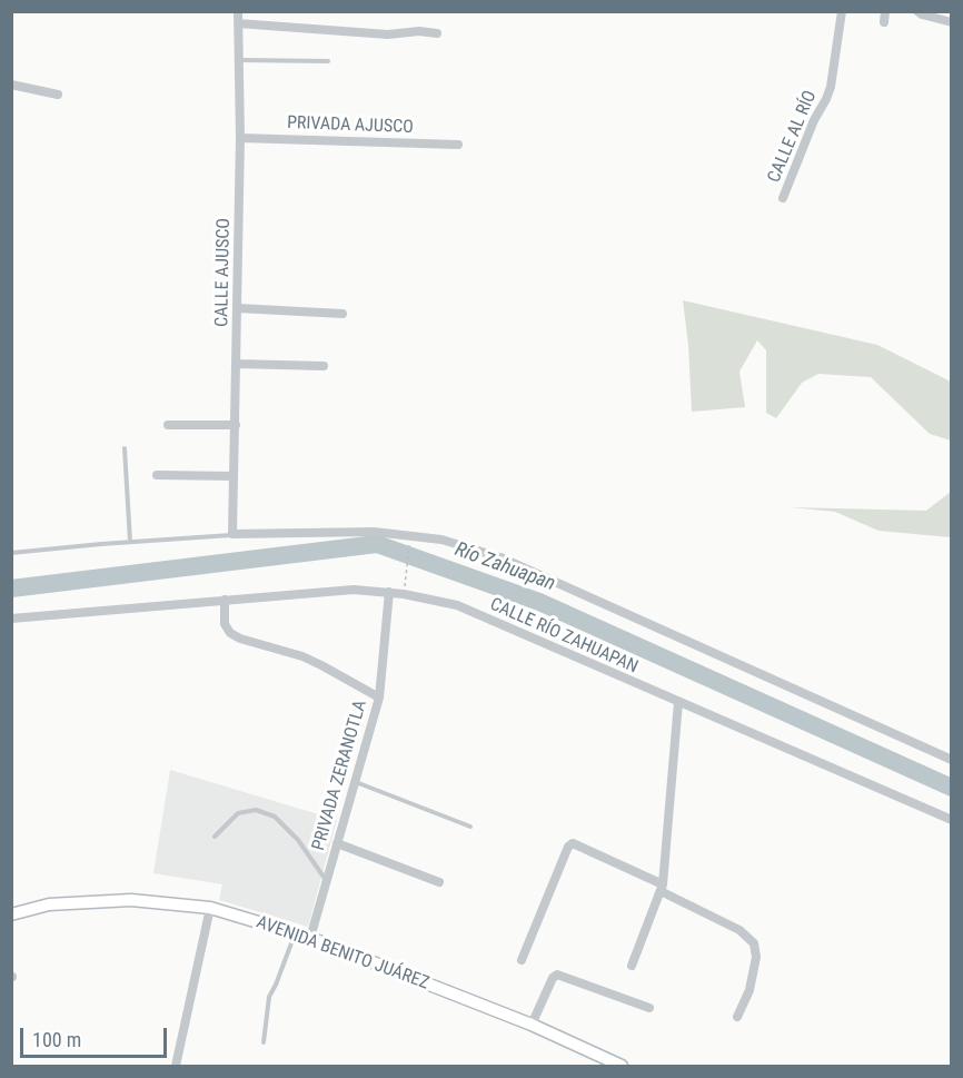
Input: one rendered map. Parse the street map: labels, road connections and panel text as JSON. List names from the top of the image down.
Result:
{
  "streets": {
    "main road": ["AVENIDA BENITO JUÁREZ"],
    "street": [
      "PRIVADA AJUSCO",
      "CALLE AL RÍO",
      "CALLE AJUSCO",
      "CALLE RÍO ZAHUAPAN",
      "PRIVADA ZERANOTLA"
    ]
  },
  "crossings": [
    ["PRIVADA AJUSCO", "CALLE AJUSCO"],
    ["CALLE RÍO ZAHUAPAN", "PRIVADA ZERANOTLA"],
    ["PRIVADA ZERANOTLA", "AVENIDA BENITO JUÁREZ"]
  ],
  "water": ["Río Zahuapan"],
  "scale_bar": "100 m"
}
